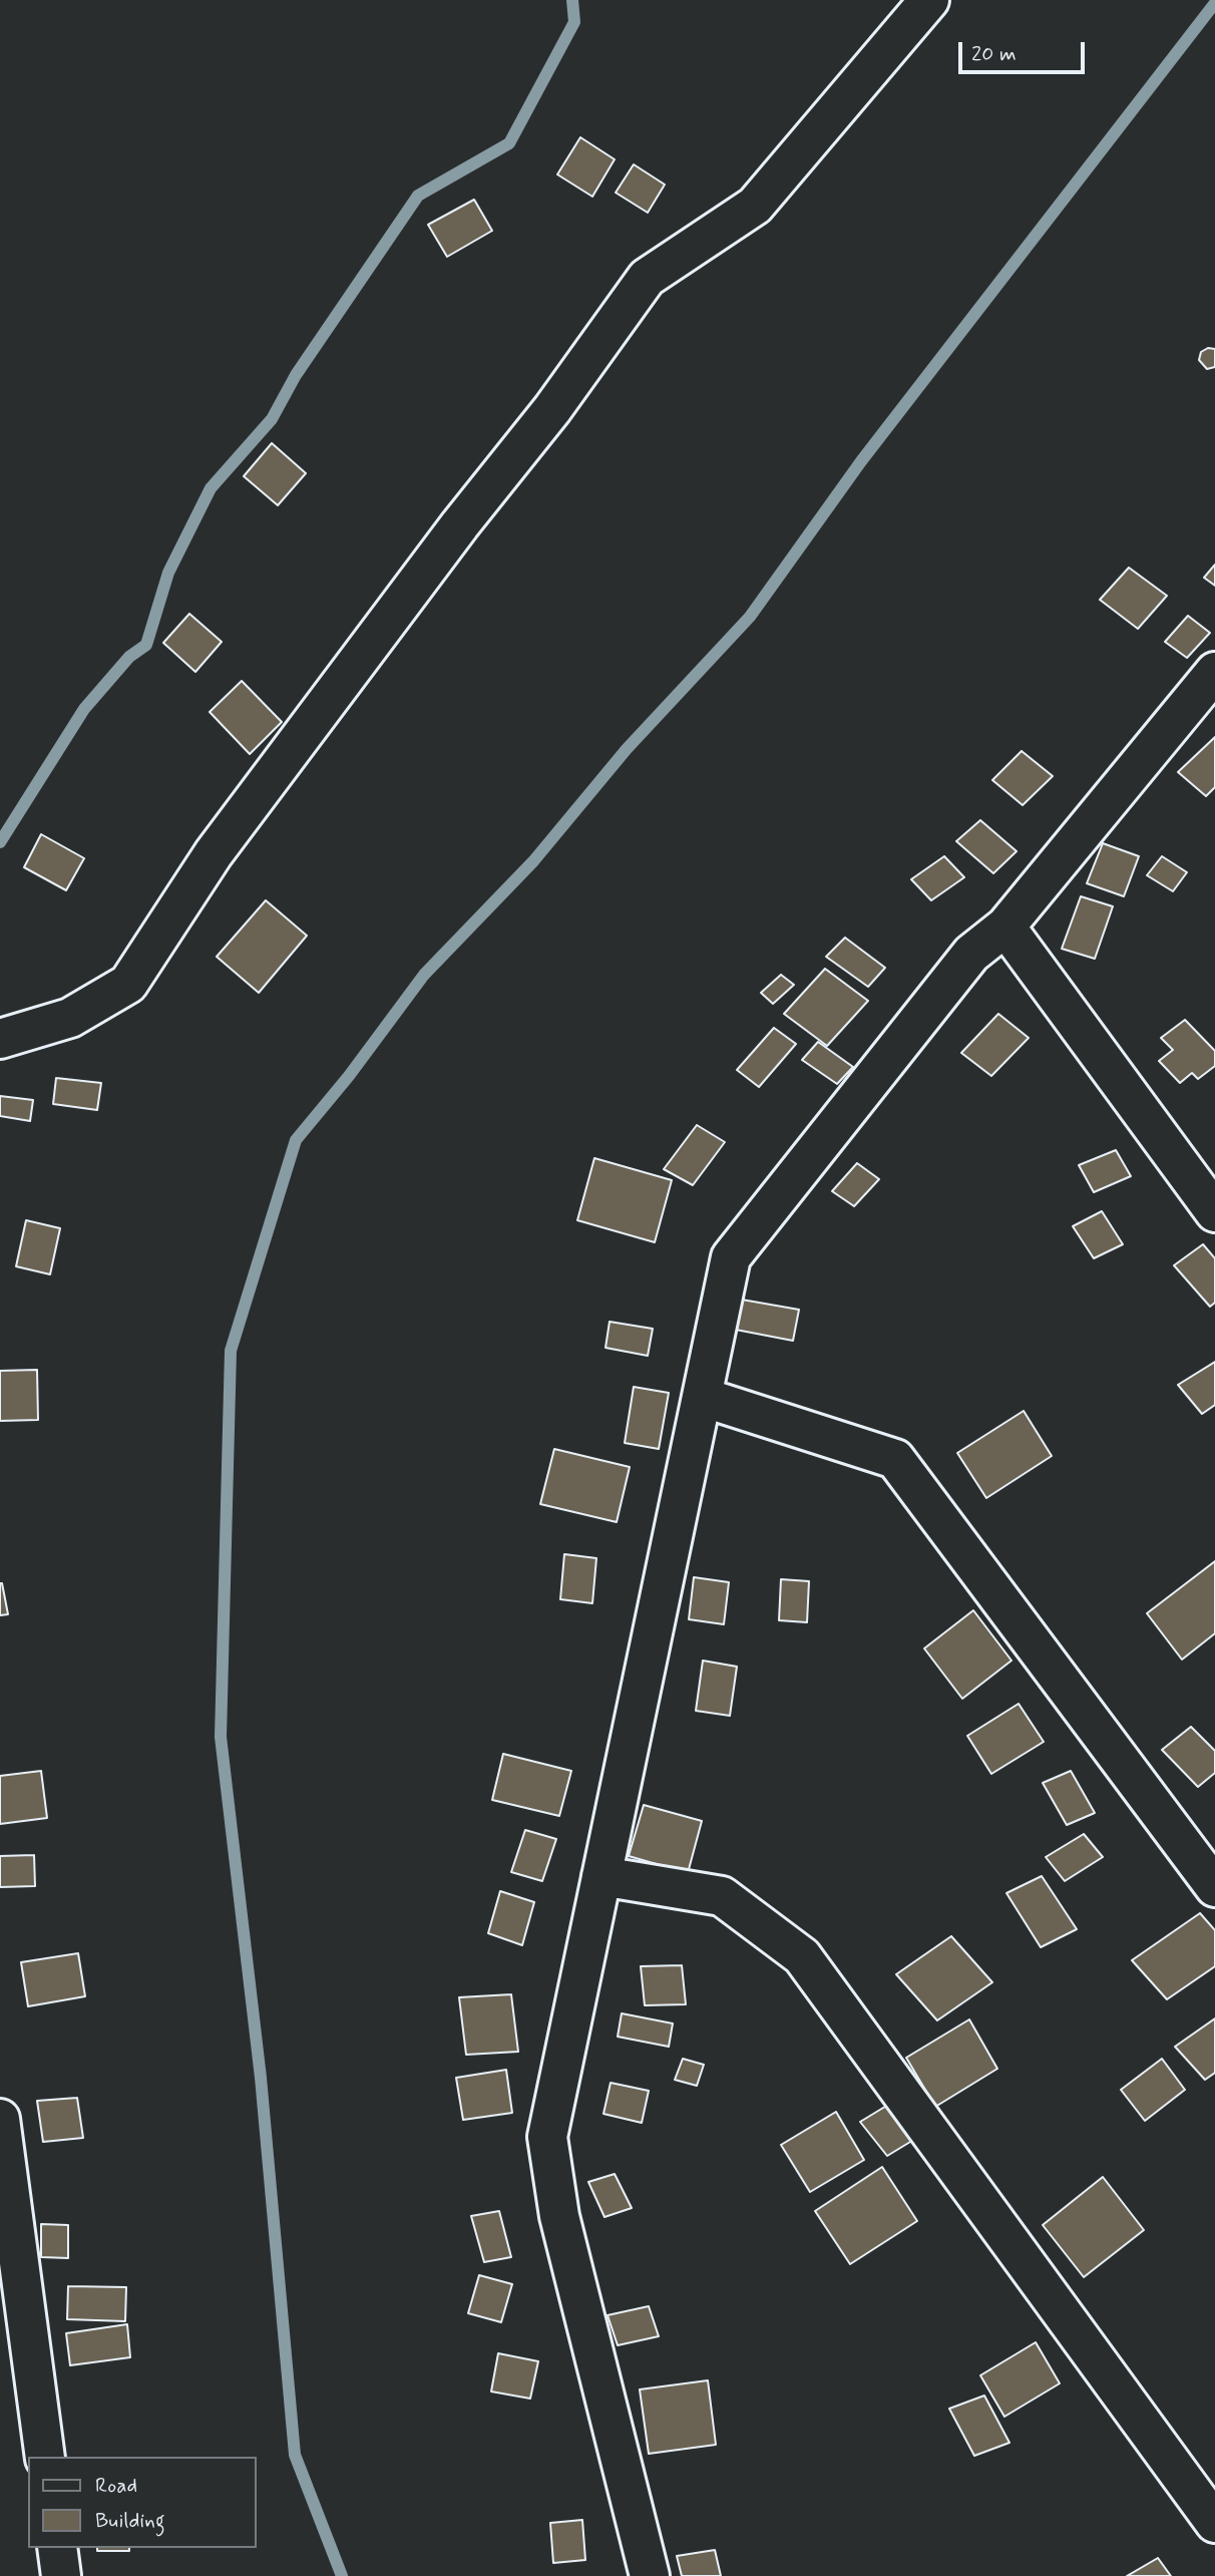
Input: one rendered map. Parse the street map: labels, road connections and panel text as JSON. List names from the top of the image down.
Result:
{
  "legend": ["Road", "Building"],
  "scale_bar": "20 m"
}
